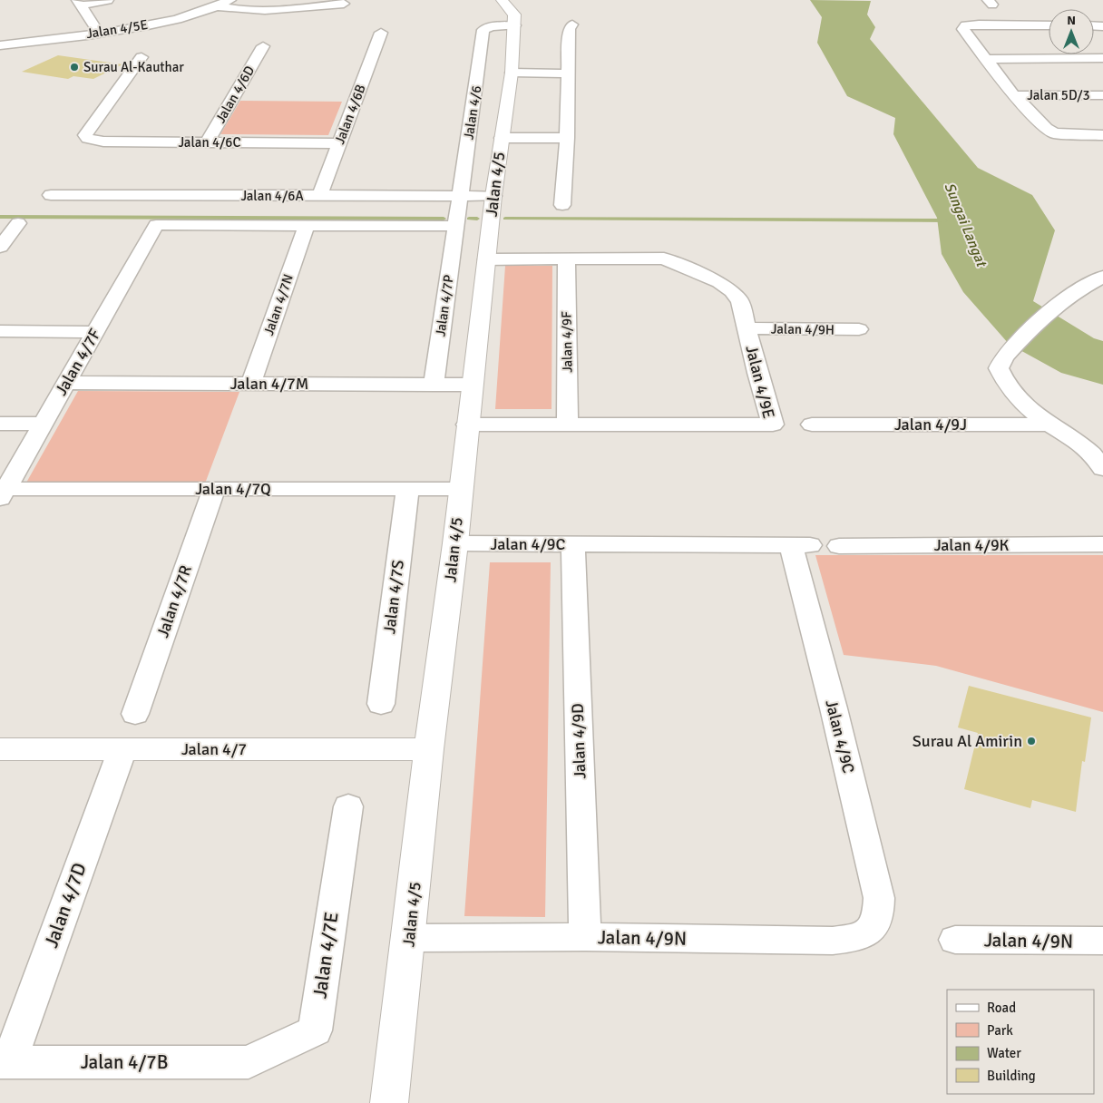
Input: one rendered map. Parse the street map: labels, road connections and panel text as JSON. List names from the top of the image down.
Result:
{
  "streets": {
    "street": [
      "Jalan 4/5E",
      "Jalan 4/6D",
      "Jalan 5D/3",
      "Jalan 4/6",
      "Jalan 4/6B",
      "Jalan 4/6C",
      "Jalan 4/5",
      "Jalan 4/6A",
      "Jalan 4/7N",
      "Jalan 4/7P",
      "Jalan 4/9H",
      "Jalan 4/9F",
      "Jalan 4/7F",
      "Jalan 4/9E",
      "Jalan 4/7M",
      "Jalan 4/9J",
      "Jalan 4/7Q",
      "Jalan 4/9C",
      "Jalan 4/9K",
      "Jalan 4/7S",
      "Jalan 4/7R",
      "Jalan 4/9D",
      "Jalan 4/7",
      "Jalan 4/7D",
      "Jalan 4/9N",
      "Jalan 4/7E",
      "Jalan 4/7B"
    ]
  },
  "crossings": [
    ["Jalan 4/6D", "Jalan 4/6C"],
    ["Jalan 4/6", "Jalan 4/5"],
    ["Jalan 4/6", "Jalan 4/6A"],
    ["Jalan 4/6", "Jalan 4/7P"],
    ["Jalan 4/6B", "Jalan 4/6C"],
    ["Jalan 4/6B", "Jalan 4/6A"],
    ["Jalan 4/5", "Jalan 4/6A"],
    ["Jalan 4/5", "Jalan 4/9E"],
    ["Jalan 4/5", "Jalan 4/7M"],
    ["Jalan 4/5", "Jalan 4/7Q"],
    ["Jalan 4/5", "Jalan 4/9C"],
    ["Jalan 4/5", "Jalan 4/7"],
    ["Jalan 4/5", "Jalan 4/9N"],
    ["Jalan 4/7N", "Jalan 4/7F"],
    ["Jalan 4/7N", "Jalan 4/7M"],
    ["Jalan 4/7P", "Jalan 4/7M"],
    ["Jalan 4/9H", "Jalan 4/9E"],
    ["Jalan 4/9F", "Jalan 4/9E"],
    ["Jalan 4/7F", "Jalan 4/7M"],
    ["Jalan 4/7F", "Jalan 4/7Q"],
    ["Jalan 4/7Q", "Jalan 4/7S"],
    ["Jalan 4/7Q", "Jalan 4/7R"],
    ["Jalan 4/9C", "Jalan 4/9D"],
    ["Jalan 4/9C", "Jalan 4/9N"],
    ["Jalan 4/9D", "Jalan 4/9N"],
    ["Jalan 4/7", "Jalan 4/7D"],
    ["Jalan 4/7D", "Jalan 4/7B"],
    ["Jalan 4/7E", "Jalan 4/7B"]
  ],
  "water": ["Sungai Langat"],
  "places": ["Surau Al-Kauthar", "Surau Al Amirin"],
  "legend": [
    "Road",
    "Park",
    "Water",
    "Building"
  ],
  "north": "top"
}
